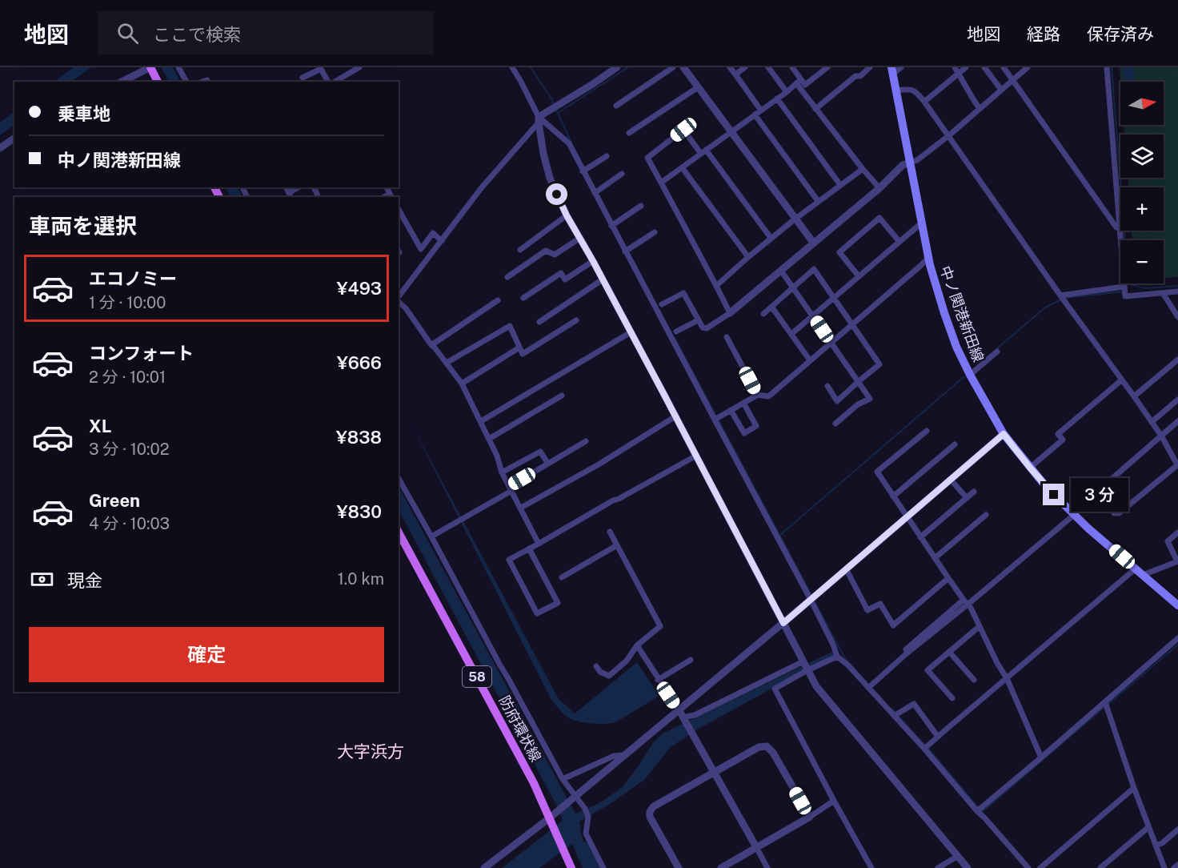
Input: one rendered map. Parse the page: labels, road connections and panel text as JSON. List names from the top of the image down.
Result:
{
  "streets": {
    "main road": ["中ノ関港新田線", "58", "防府環状線"]
  },
  "districts": ["大字浜方"],
  "north": "right",
  "page": {
    "header": "地図",
    "search": "ここで検索",
    "nav": ["地図", "経路", "保存済み"],
    "map_buttons": ["+", "−"],
    "banner": ["乗車地", "中ノ関港新田線"],
    "heading": "車両を選択",
    "list": [
      {
        "name": "エコノミー",
        "note": "1 分 · 10:00",
        "value": "¥493"
      },
      {
        "name": "コンフォート",
        "note": "2 分 · 10:01",
        "value": "¥666"
      },
      {
        "name": "XL",
        "note": "3 分 · 10:02",
        "value": "¥838"
      },
      {
        "name": "Green",
        "note": "4 分 · 10:03",
        "value": "¥830"
      }
    ],
    "bubble": "3 分",
    "pay": ["現金", "1.0 km"],
    "buttons": "確定"
  }
}
